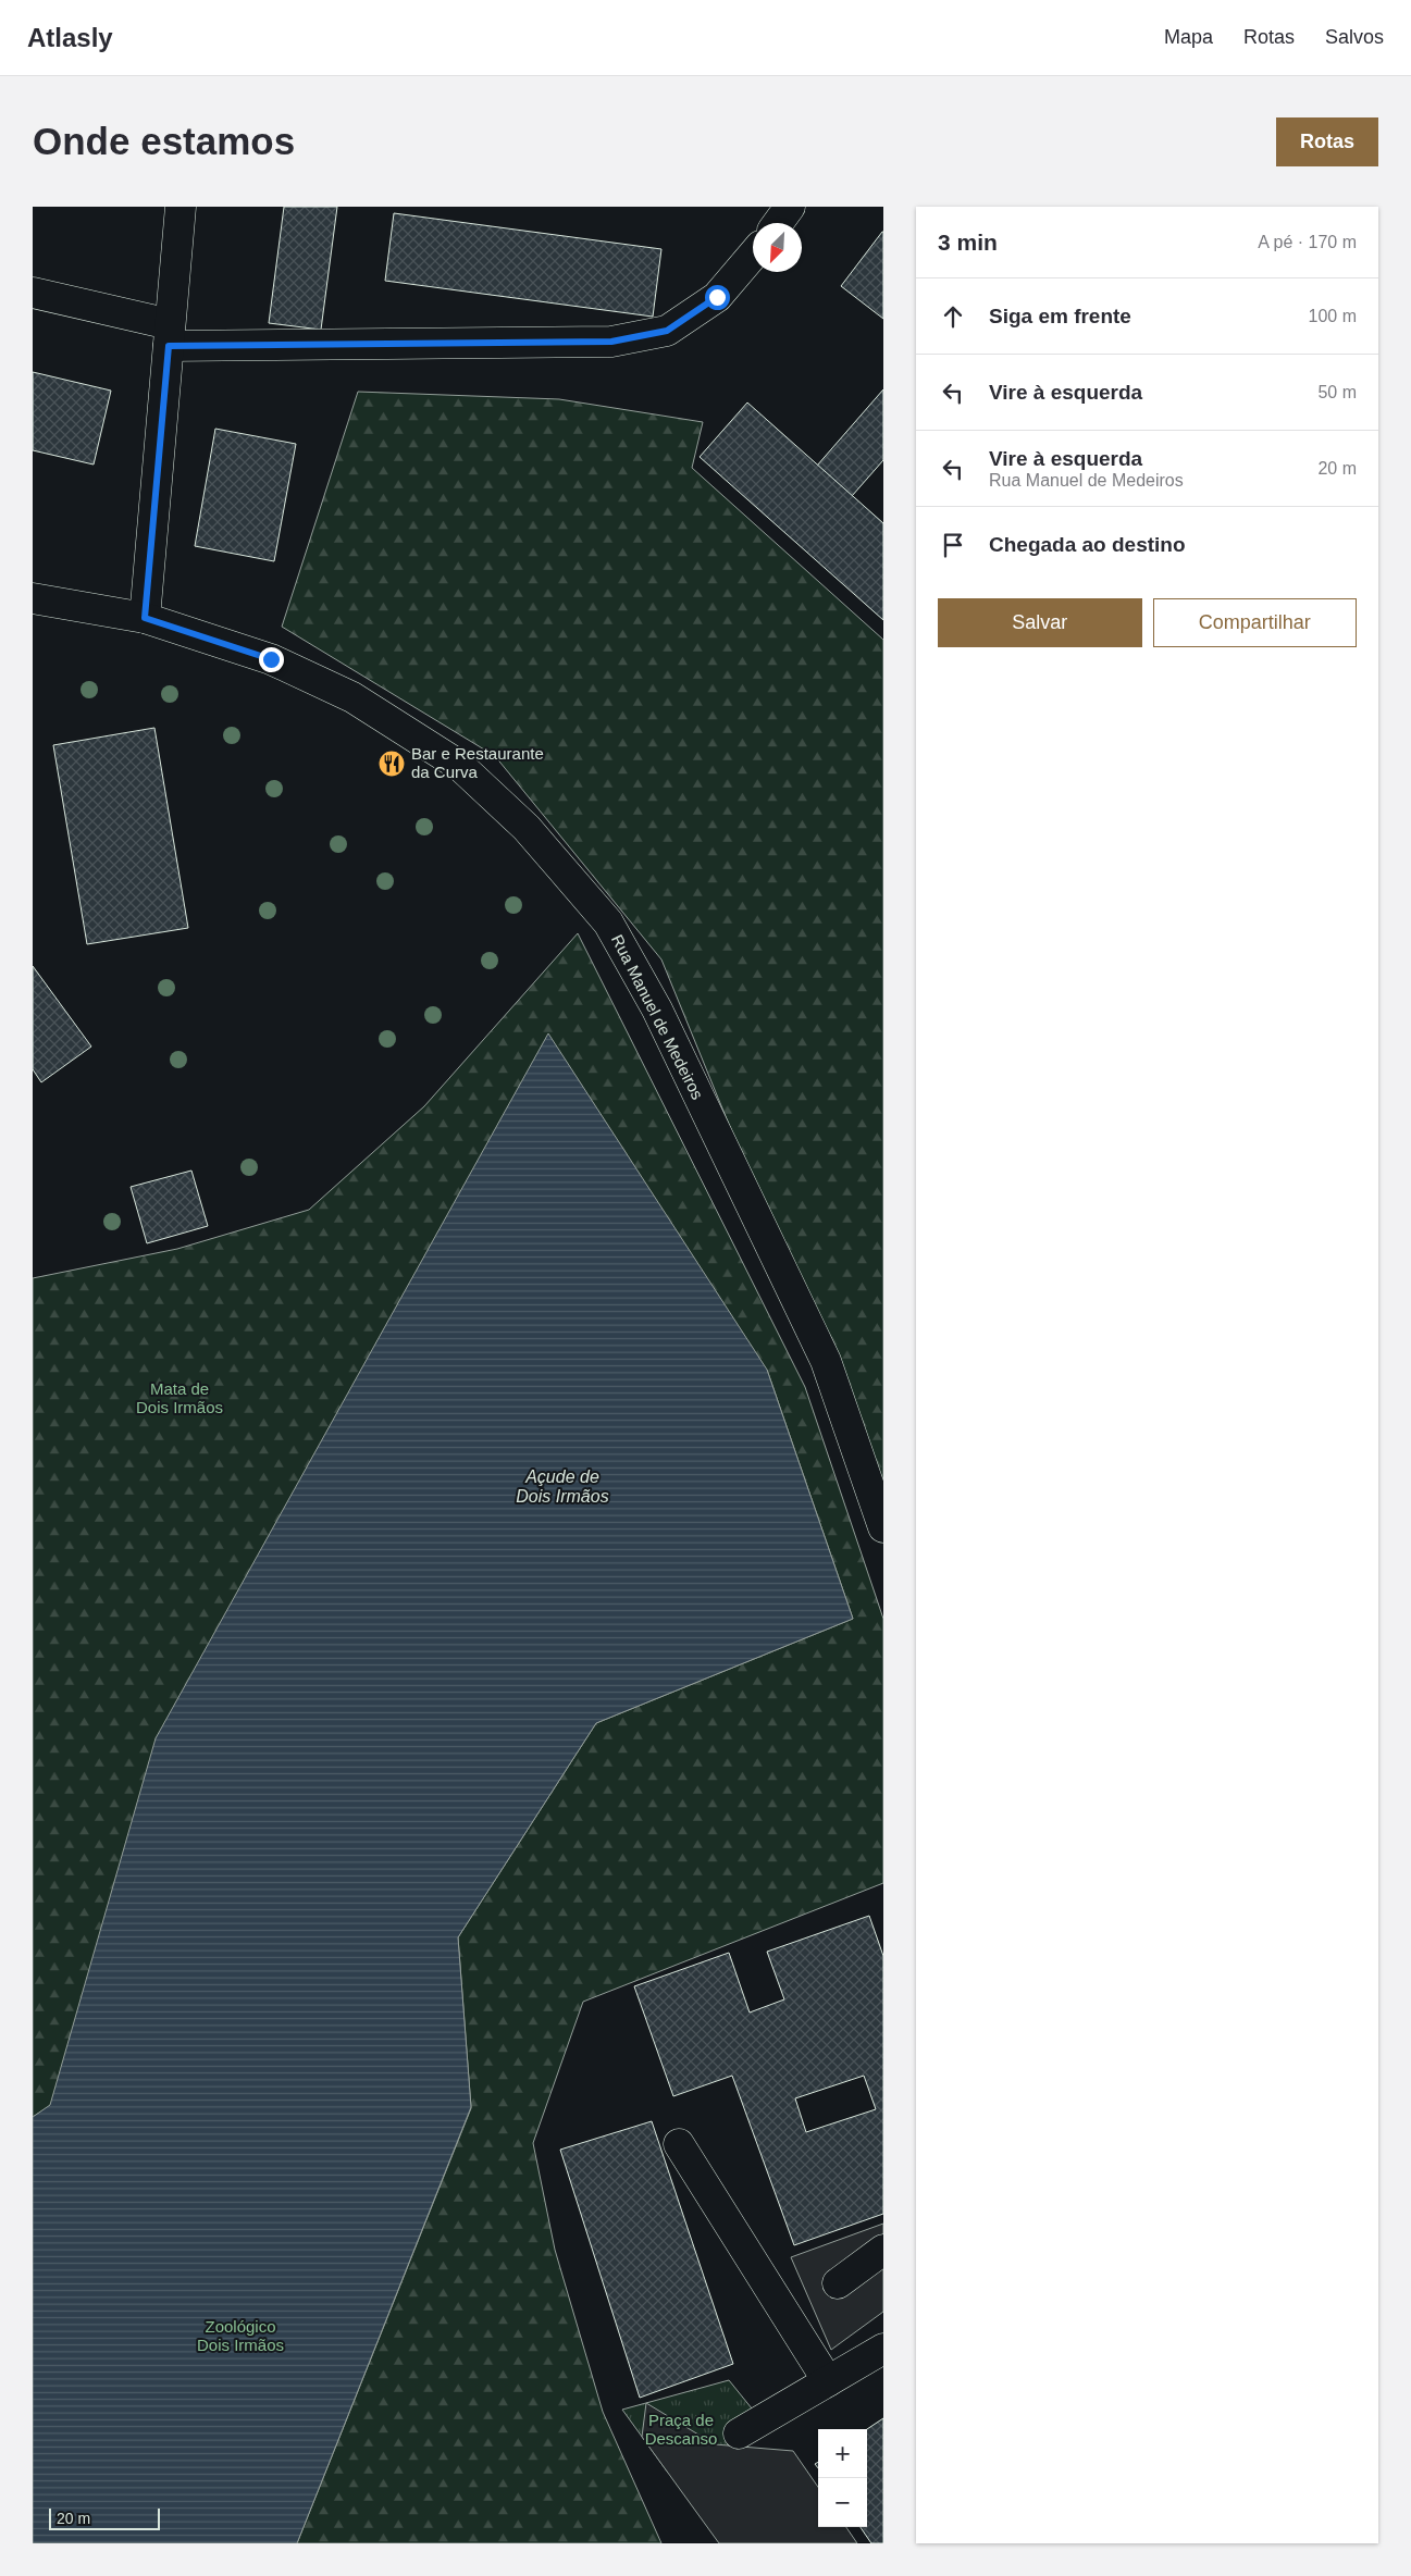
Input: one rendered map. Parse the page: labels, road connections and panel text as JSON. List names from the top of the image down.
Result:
{
  "streets": {
    "main road": ["Rua Manuel de Medeiros"]
  },
  "water": ["Açude de Dois Irmãos"],
  "parks": ["Mata de Dois Irmãos", "Zoológico Dois Irmãos", "Praça de Descanso"],
  "places": {
    "restaurant": ["Bar e Restaurante da Curva"]
  },
  "scale_bar": "20 m",
  "north": "bottom left",
  "page": {
    "header": "Atlasly",
    "nav": ["Mapa", "Rotas", "Salvos"],
    "buttons": [
      "Rotas",
      ["Salvar", "Compartilhar"]
    ],
    "title": "Onde estamos",
    "heading": ["3 min", "A pé · 170 m"],
    "list": [
      ["Siga em frente", "100 m"],
      ["Vire à esquerda", "50 m"],
      ["Vire à esquerda", "Rua Manuel de Medeiros", "20 m"],
      "Chegada ao destino"
    ],
    "map_buttons": ["+", "−"],
    "scale": "20 m"
  }
}
